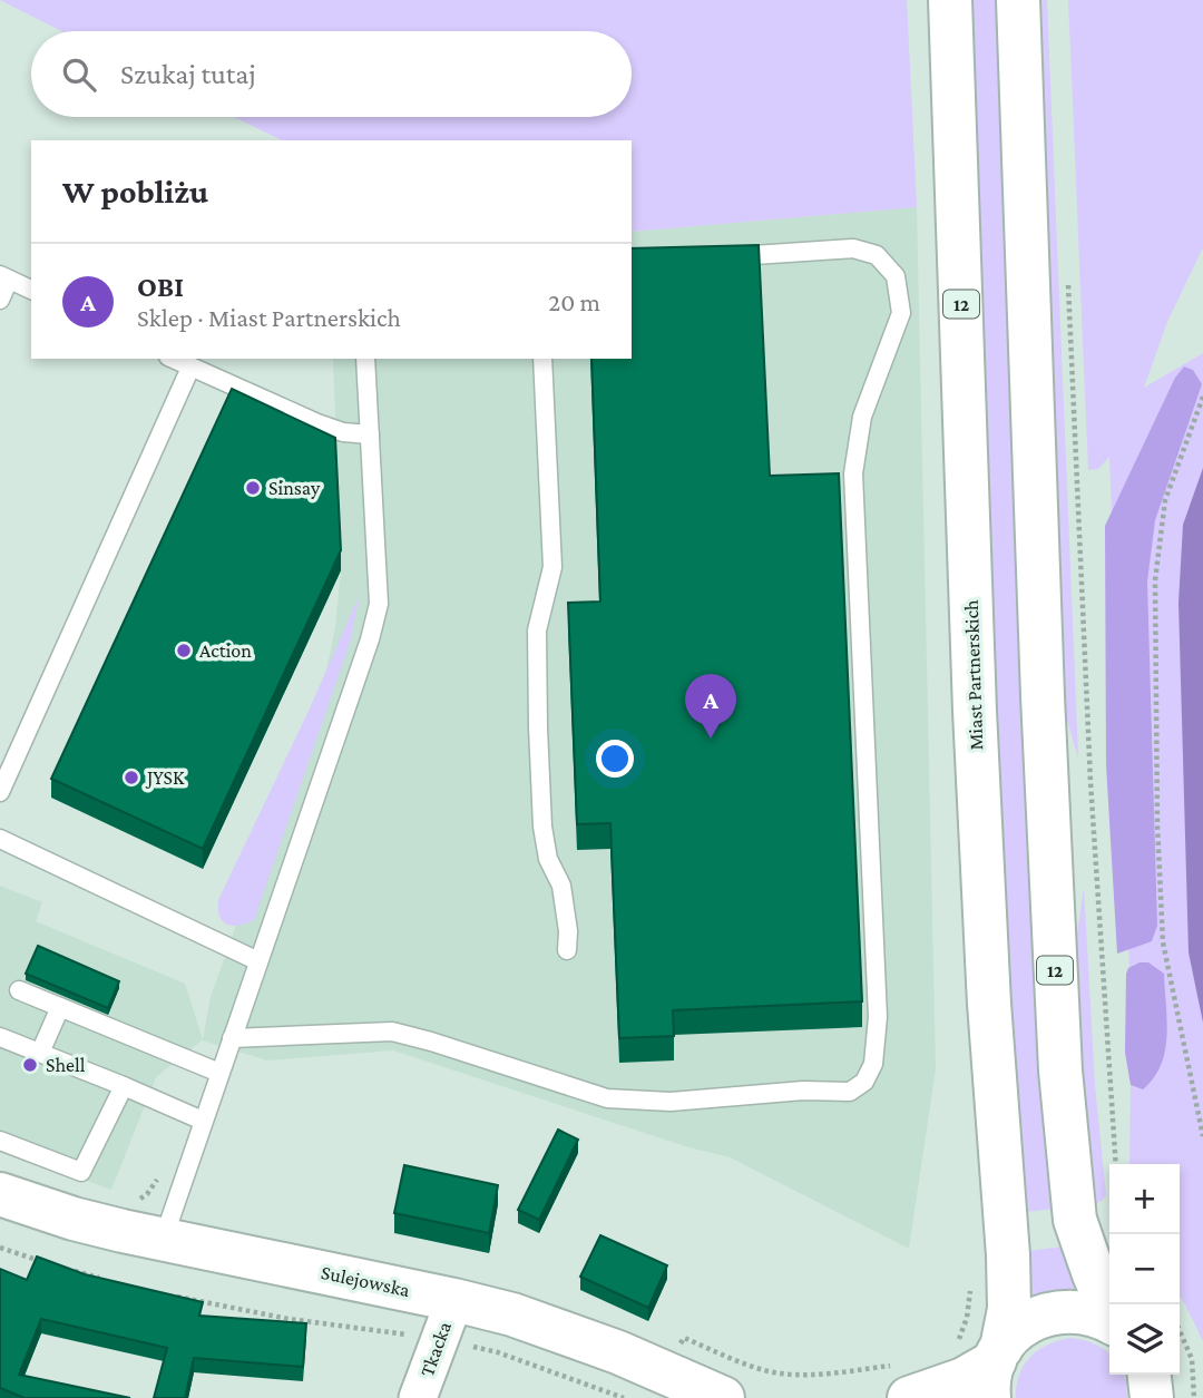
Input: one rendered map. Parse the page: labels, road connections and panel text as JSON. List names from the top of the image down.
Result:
{
  "streets": {
    "main road": ["12", "Miast Partnerskich", "Sulejowska"],
    "street": ["Tkacka"]
  },
  "crossings": [
    ["12", "Miast Partnerskich"],
    ["Sulejowska", "Tkacka"]
  ],
  "places": [
    "Sinsay",
    "Action",
    "JYSK",
    "Shell"
  ],
  "page": {
    "search": "Szukaj tutaj",
    "heading": "W pobliżu",
    "list": [
      {
        "mark": "A",
        "name": "OBI",
        "note": "Sklep · Miast Partnerskich",
        "value": "20 m"
      }
    ],
    "pins": "A",
    "map_buttons": ["+", "−"]
  }
}
